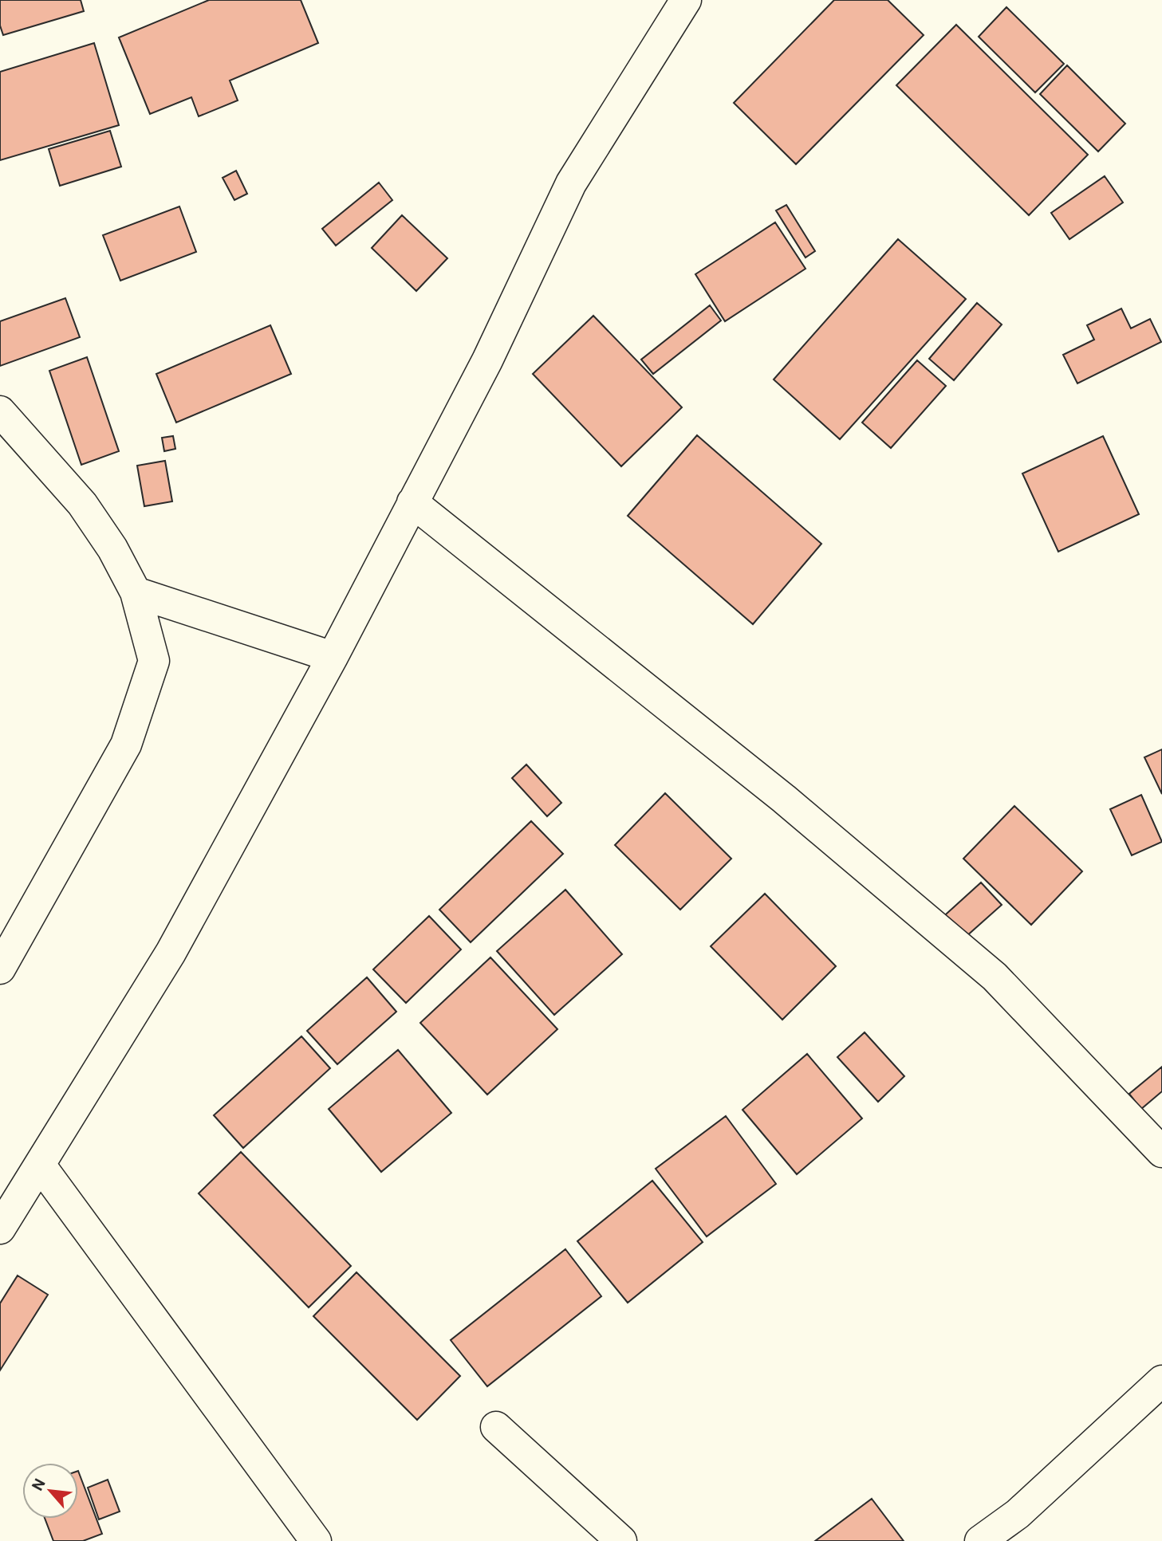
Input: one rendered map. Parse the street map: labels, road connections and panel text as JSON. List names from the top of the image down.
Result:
{
  "north": "top left"
}
